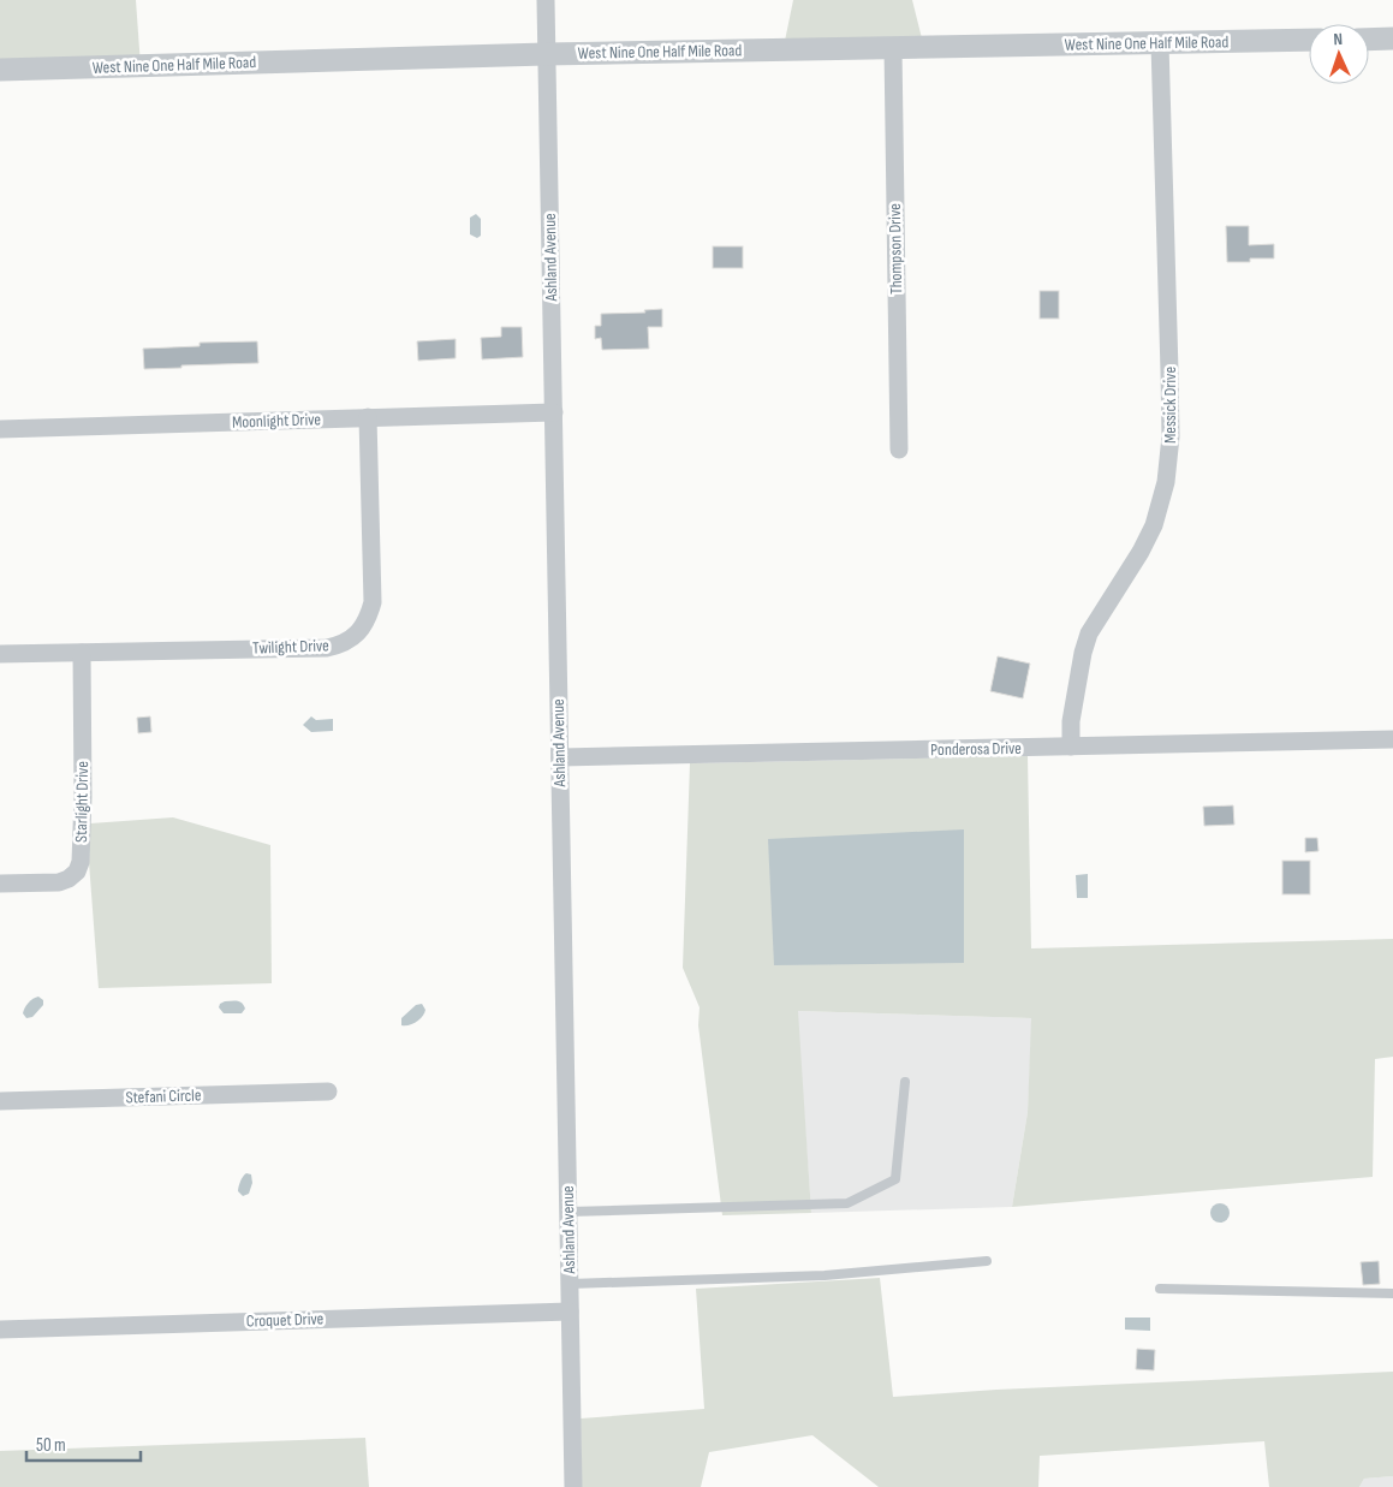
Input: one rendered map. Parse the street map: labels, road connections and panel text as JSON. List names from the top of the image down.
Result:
{
  "streets": {
    "street": [
      "West Nine One Half Mile Road",
      "Thompson Drive",
      "Ashland Avenue",
      "Messick Drive",
      "Moonlight Drive",
      "Twilight Drive",
      "Ponderosa Drive",
      "Starlight Drive",
      "Stefani Circle",
      "Croquet Drive"
    ]
  },
  "crossings": [
    ["West Nine One Half Mile Road", "Thompson Drive"],
    ["West Nine One Half Mile Road", "Ashland Avenue"],
    ["West Nine One Half Mile Road", "Messick Drive"],
    ["Ashland Avenue", "Moonlight Drive"],
    ["Ashland Avenue", "Ponderosa Drive"],
    ["Ashland Avenue", "Croquet Drive"],
    ["Messick Drive", "Ponderosa Drive"],
    ["Moonlight Drive", "Twilight Drive"],
    ["Twilight Drive", "Starlight Drive"]
  ],
  "scale_bar": "50 m",
  "north": "top"
}
